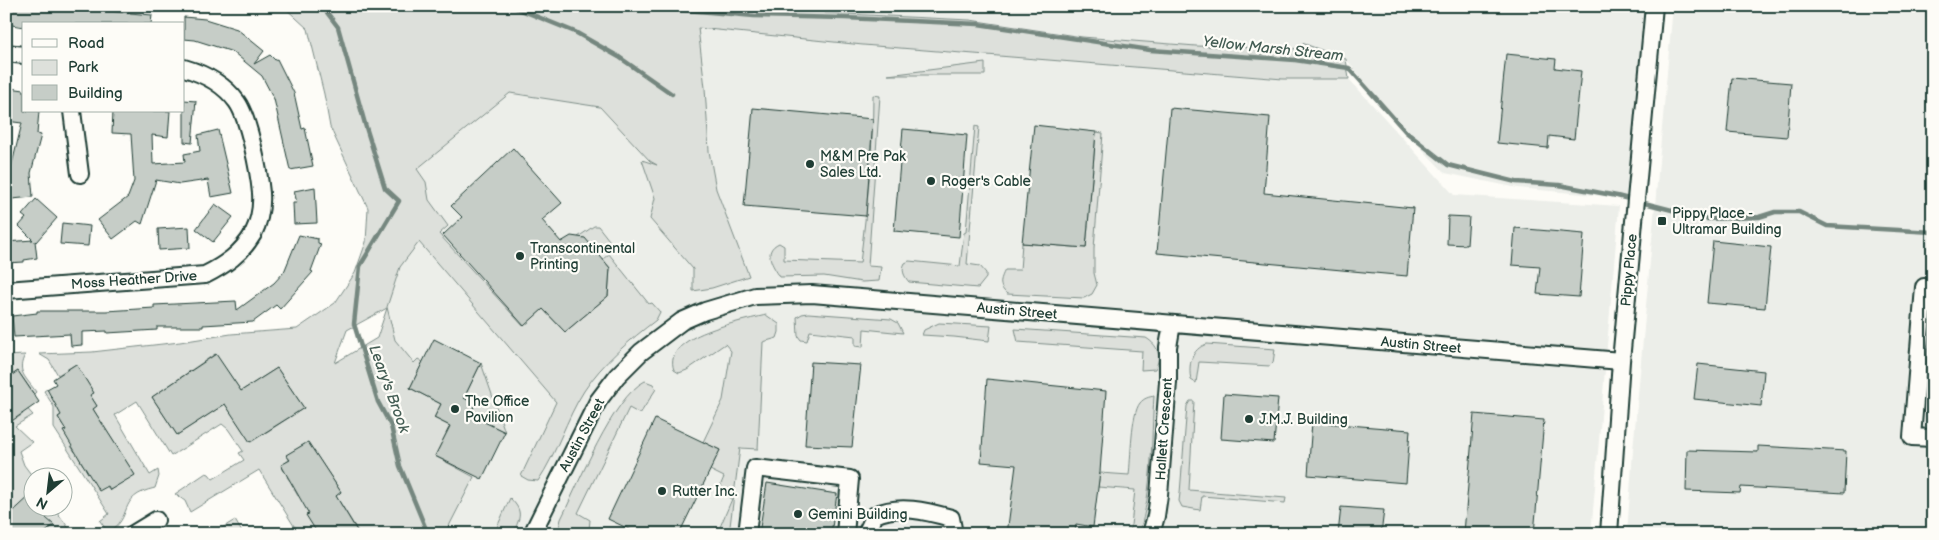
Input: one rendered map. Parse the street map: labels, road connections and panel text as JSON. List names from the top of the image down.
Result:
{
  "streets": {
    "street": [
      "Pippy Place",
      "Moss Heather Drive",
      "Austin Street",
      "Hallett Crescent"
    ]
  },
  "crossings": [
    ["Pippy Place", "Austin Street"],
    ["Austin Street", "Hallett Crescent"]
  ],
  "water": ["Yellow Marsh Stream", "Leary's Brook"],
  "places": {
    "other": [
      "M&M Pre Pak Sales Ltd.",
      "Roger's Cable",
      "Transcontinental Printing",
      "The Office Pavilion",
      "J.M.J. Building",
      "Rutter Inc.",
      "Gemini Building"
    ],
    "transit": ["Pippy Place - Ultramar Building"]
  },
  "legend": ["Road", "Park", "Building"],
  "north": "bottom left"
}
